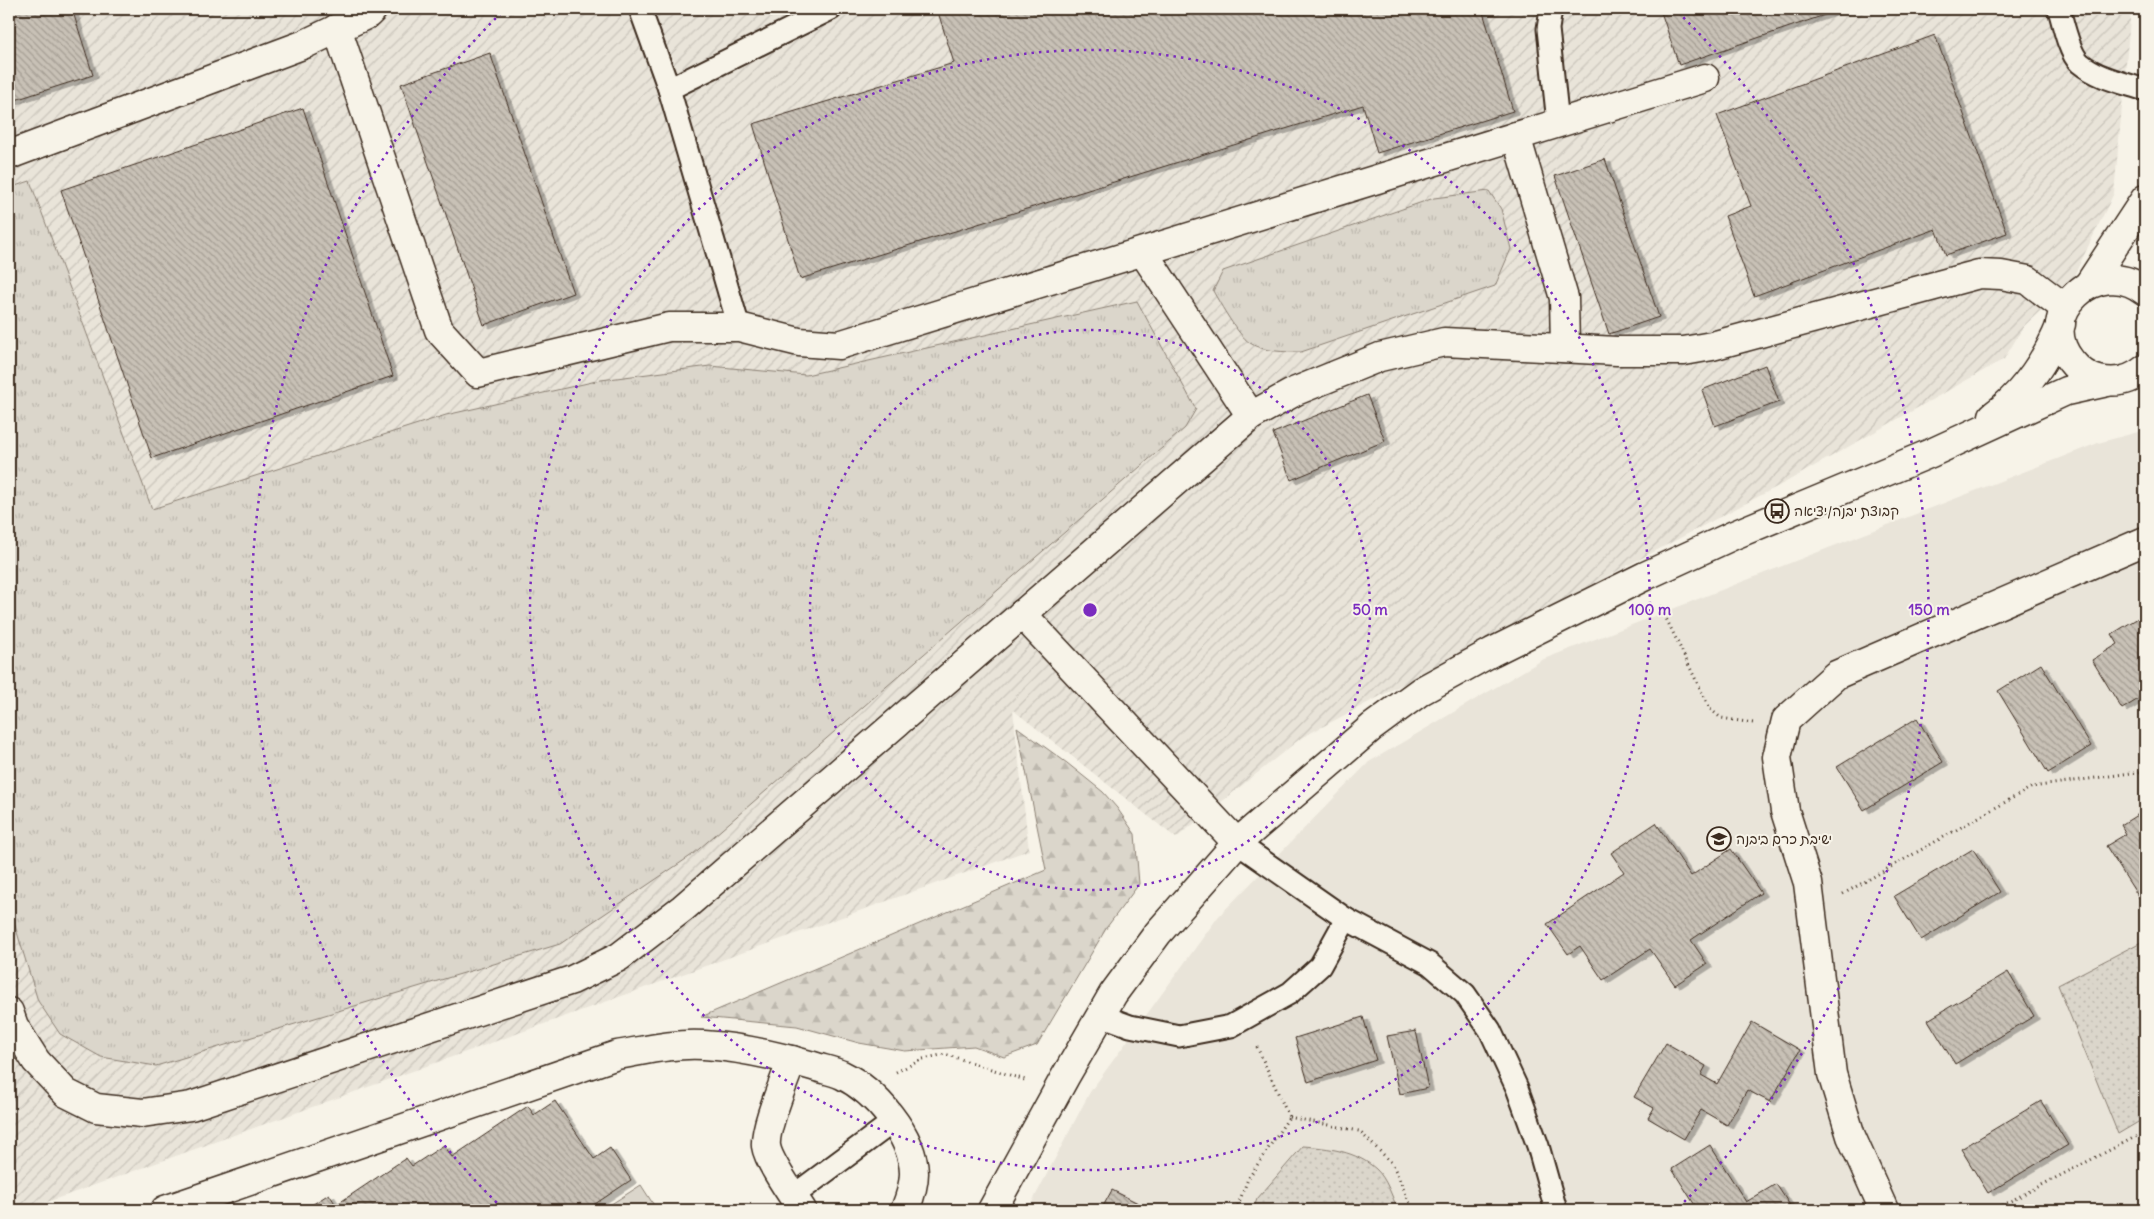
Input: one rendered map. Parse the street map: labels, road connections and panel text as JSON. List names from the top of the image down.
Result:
{
  "places": {
    "bus stop": ["קבוצת יבנה/יציאה"],
    "school or university": ["ישיבת כרם ביבנה"]
  },
  "rings": ["50 m", "100 m", "150 m"]
}
